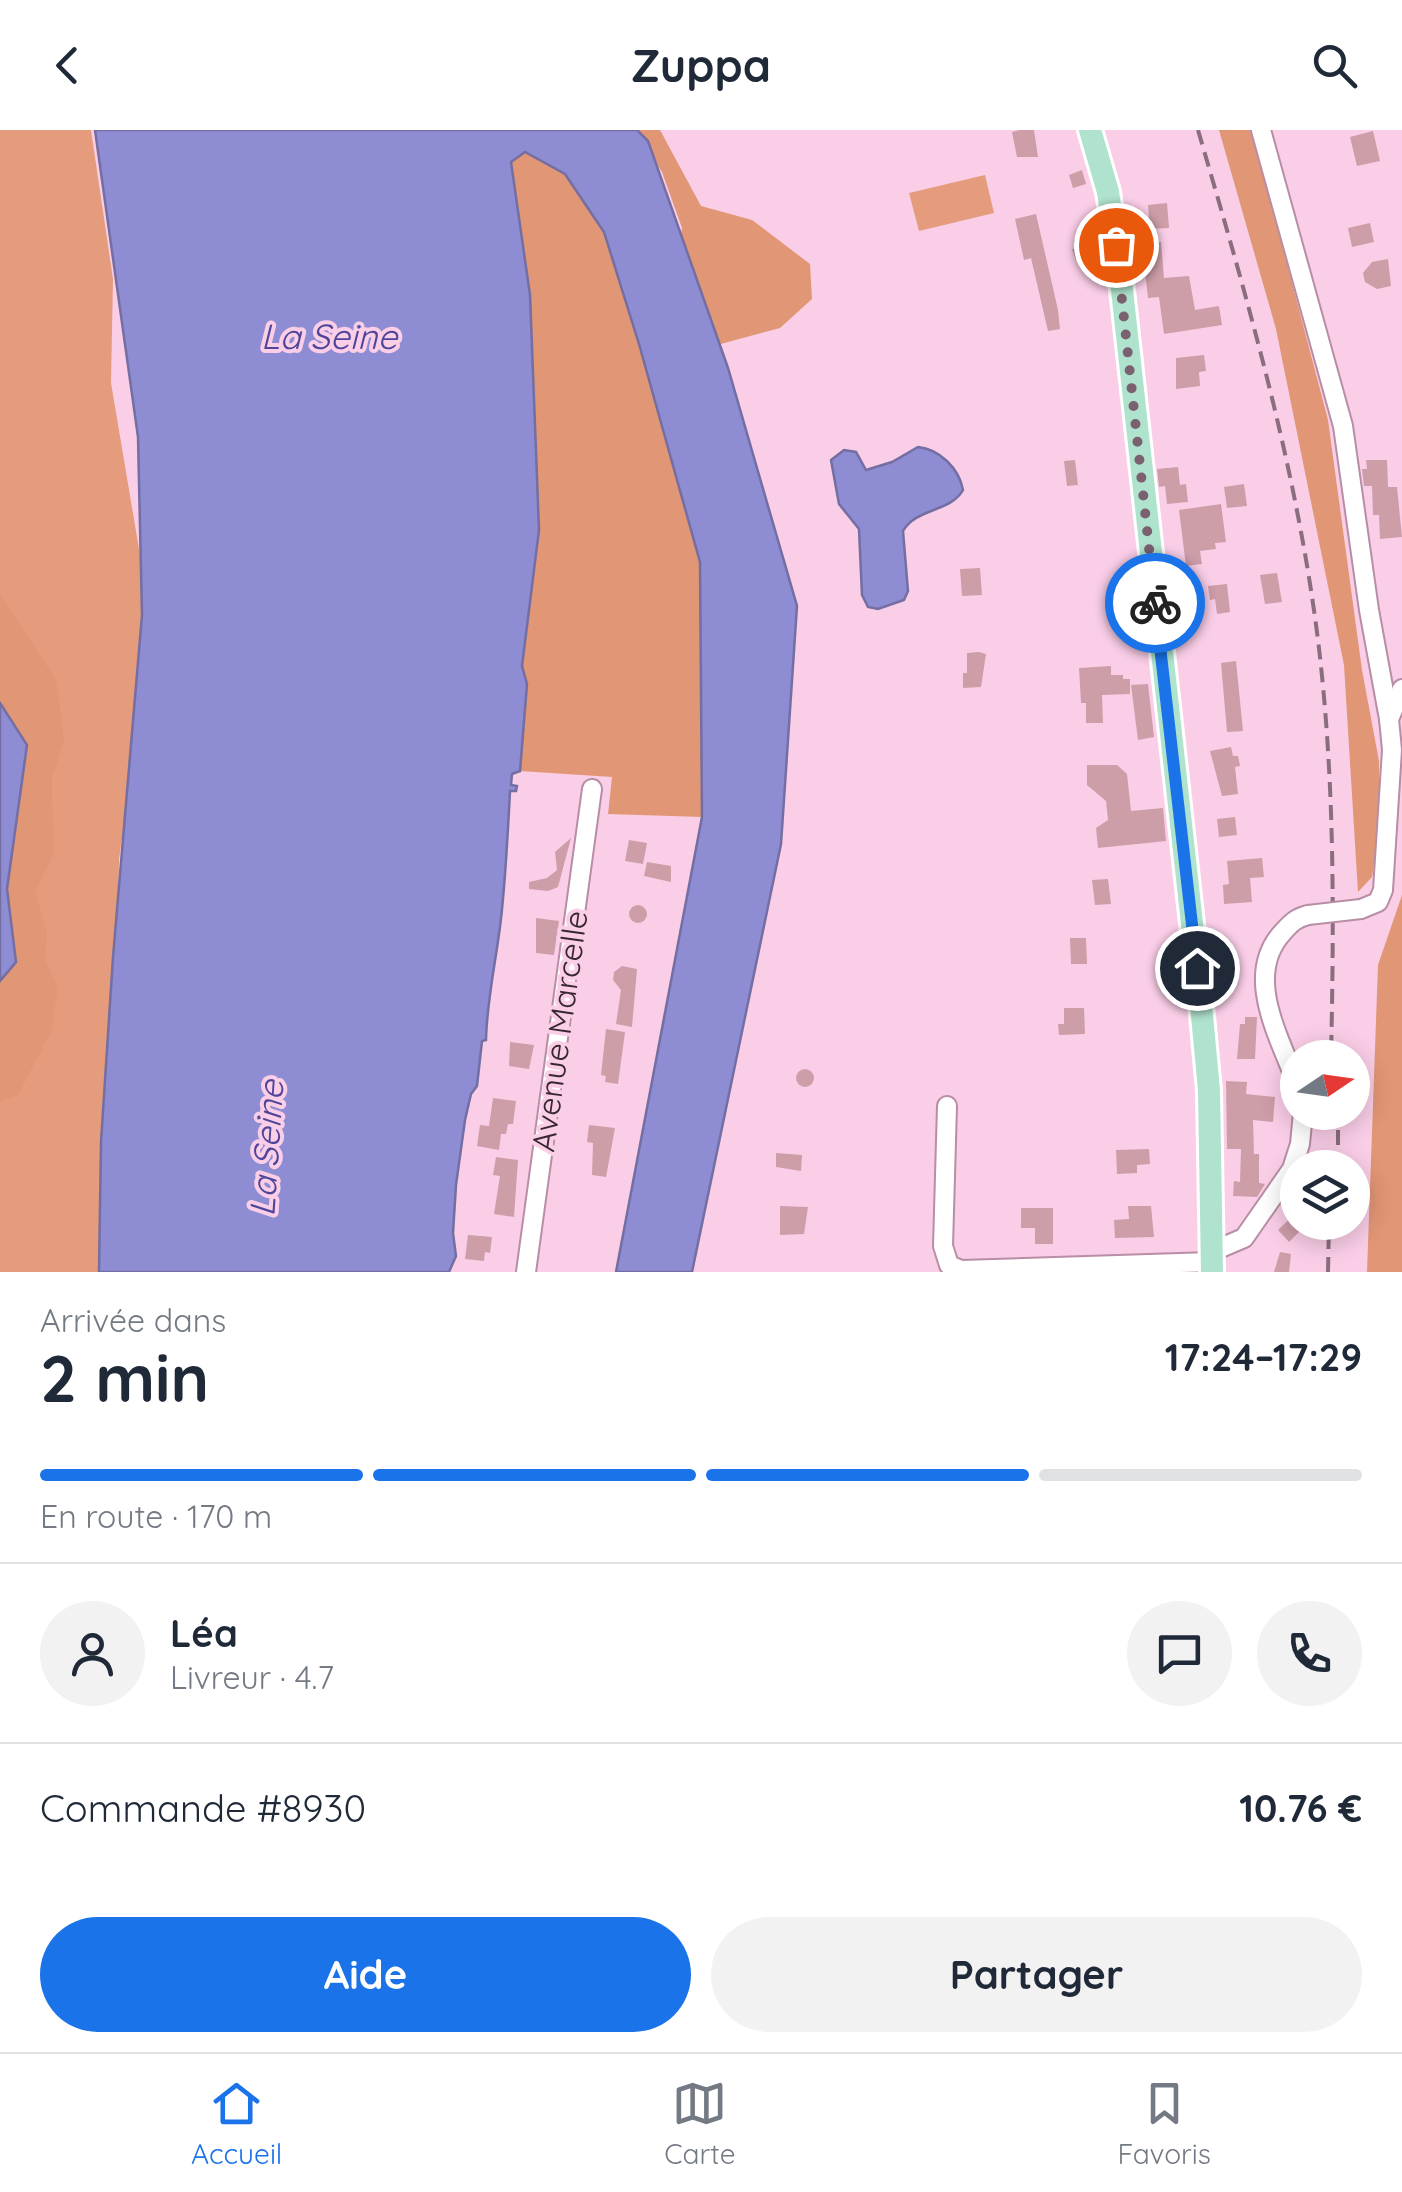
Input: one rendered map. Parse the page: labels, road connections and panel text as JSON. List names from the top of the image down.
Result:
{
  "streets": {
    "street": ["Avenue Marcelle"]
  },
  "water": ["La Seine"],
  "north": "right",
  "page": {
    "header": "Zuppa",
    "heading": ["2 min", "Arrivée dans", "17:24–17:29"],
    "panel": [
      "Léa",
      "Livreur · 4.7",
      "Commande #8930",
      "10.76 €"
    ],
    "bar": "En route · 170 m",
    "buttons": ["Aide", "Partager"],
    "tabs": ["Accueil", "Carte", "Favoris"]
  }
}
